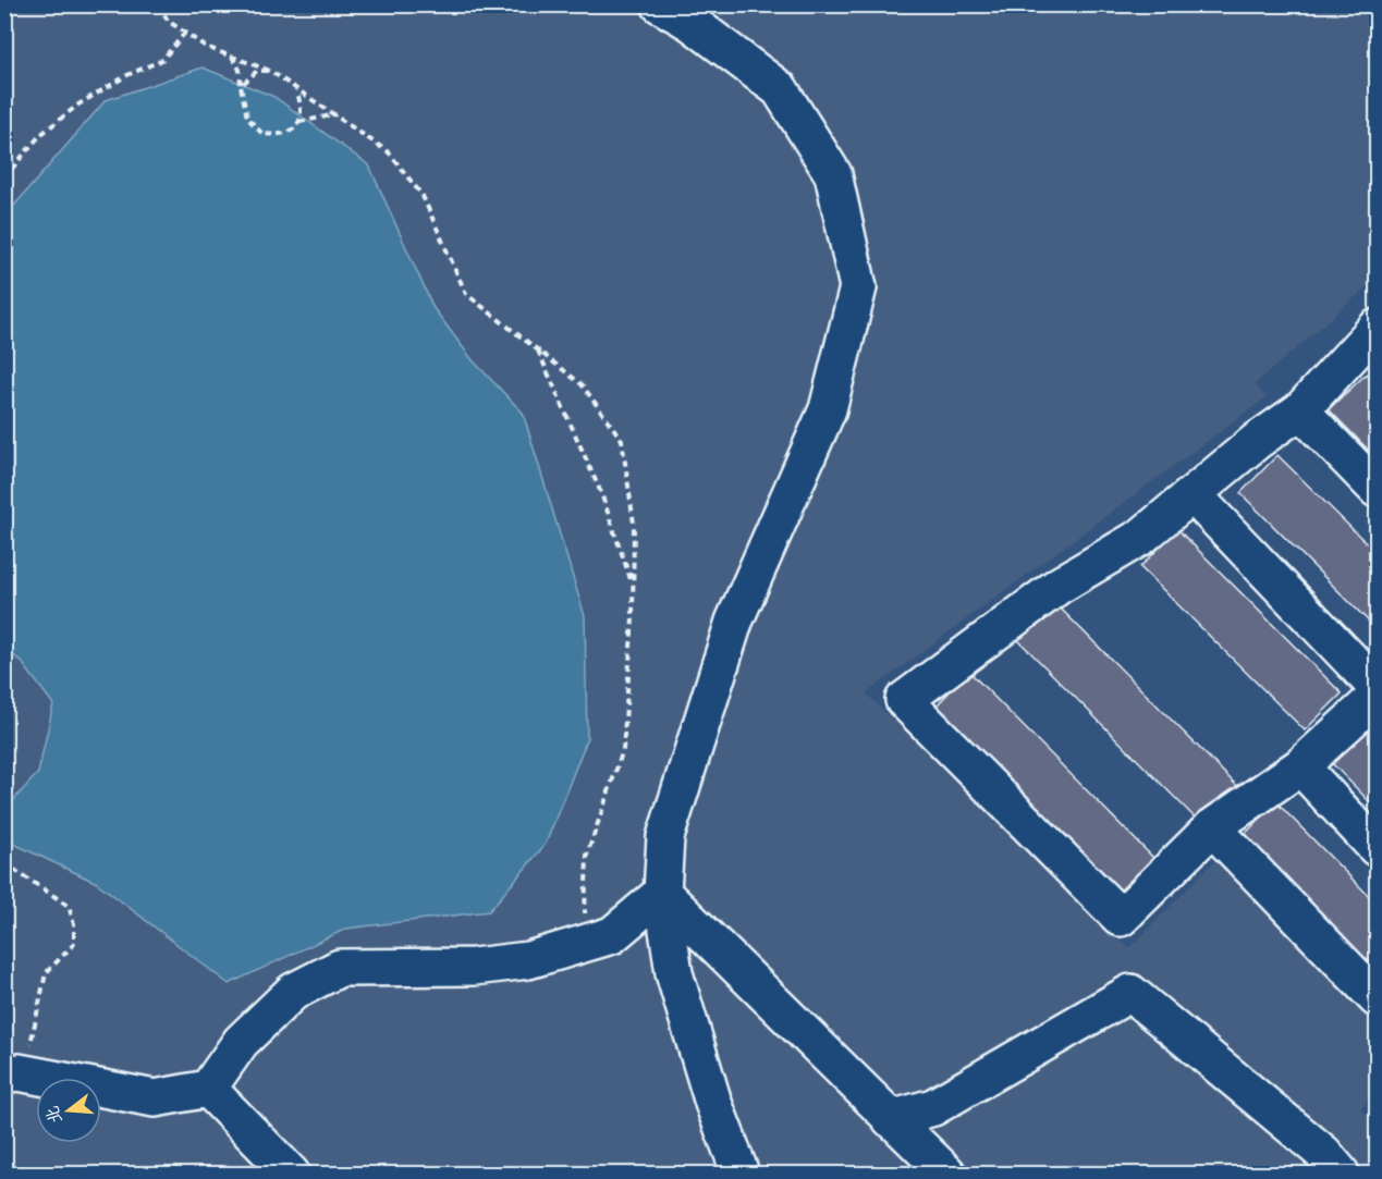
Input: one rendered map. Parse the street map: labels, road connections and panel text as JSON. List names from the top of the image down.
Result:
{
  "north": "left"
}
